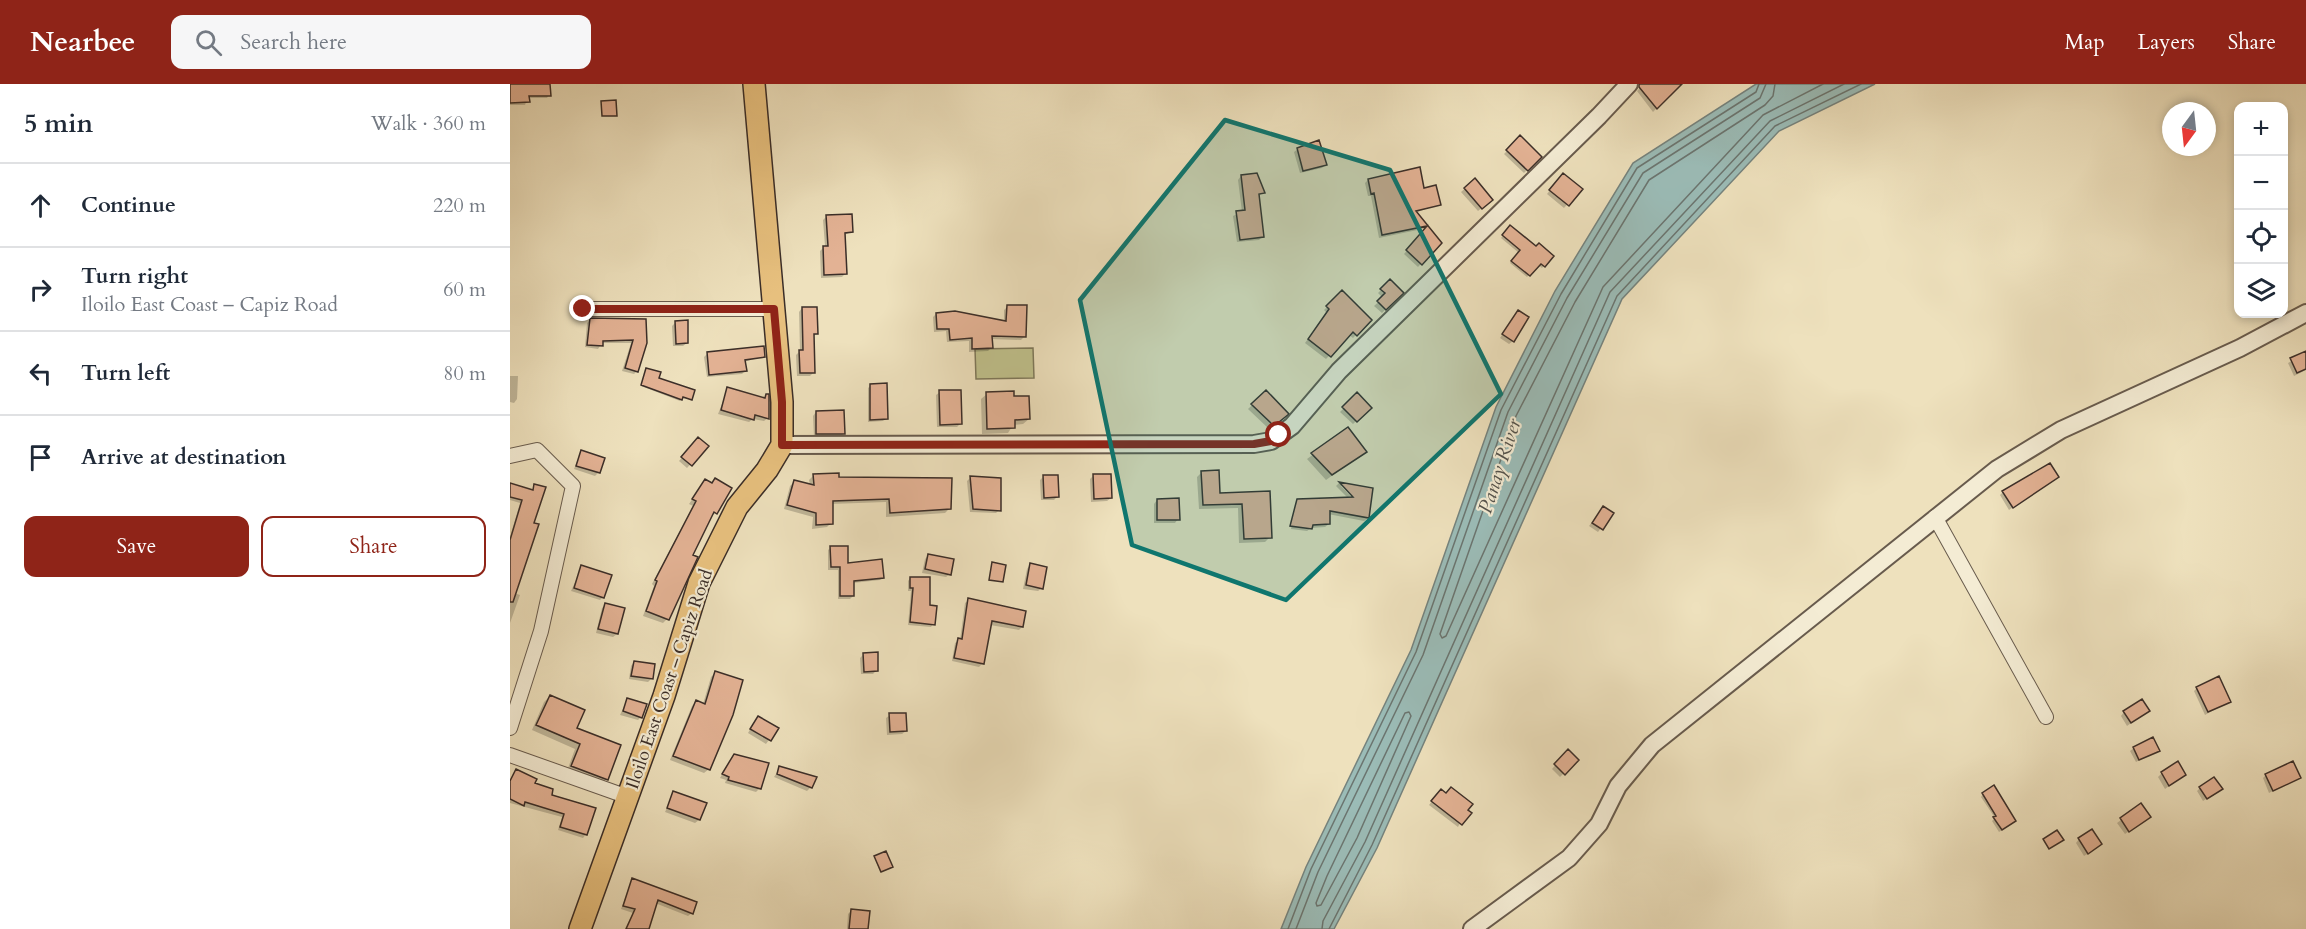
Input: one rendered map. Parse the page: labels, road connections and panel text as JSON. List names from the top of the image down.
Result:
{
  "streets": {
    "main road": ["Iloilo East Coast – Capiz Road"]
  },
  "water": ["Panay River"],
  "north": "bottom",
  "page": {
    "header": "Nearbee",
    "search": "Search here",
    "nav": ["Map", "Layers", "Share"],
    "heading": ["5 min", "Walk · 360 m"],
    "map_buttons": ["+", "−"],
    "list": [
      ["Continue", "220 m"],
      ["Turn right", "Iloilo East Coast – Capiz Road", "60 m"],
      ["Turn left", "80 m"],
      "Arrive at destination"
    ],
    "buttons": ["Save", "Share"]
  }
}
